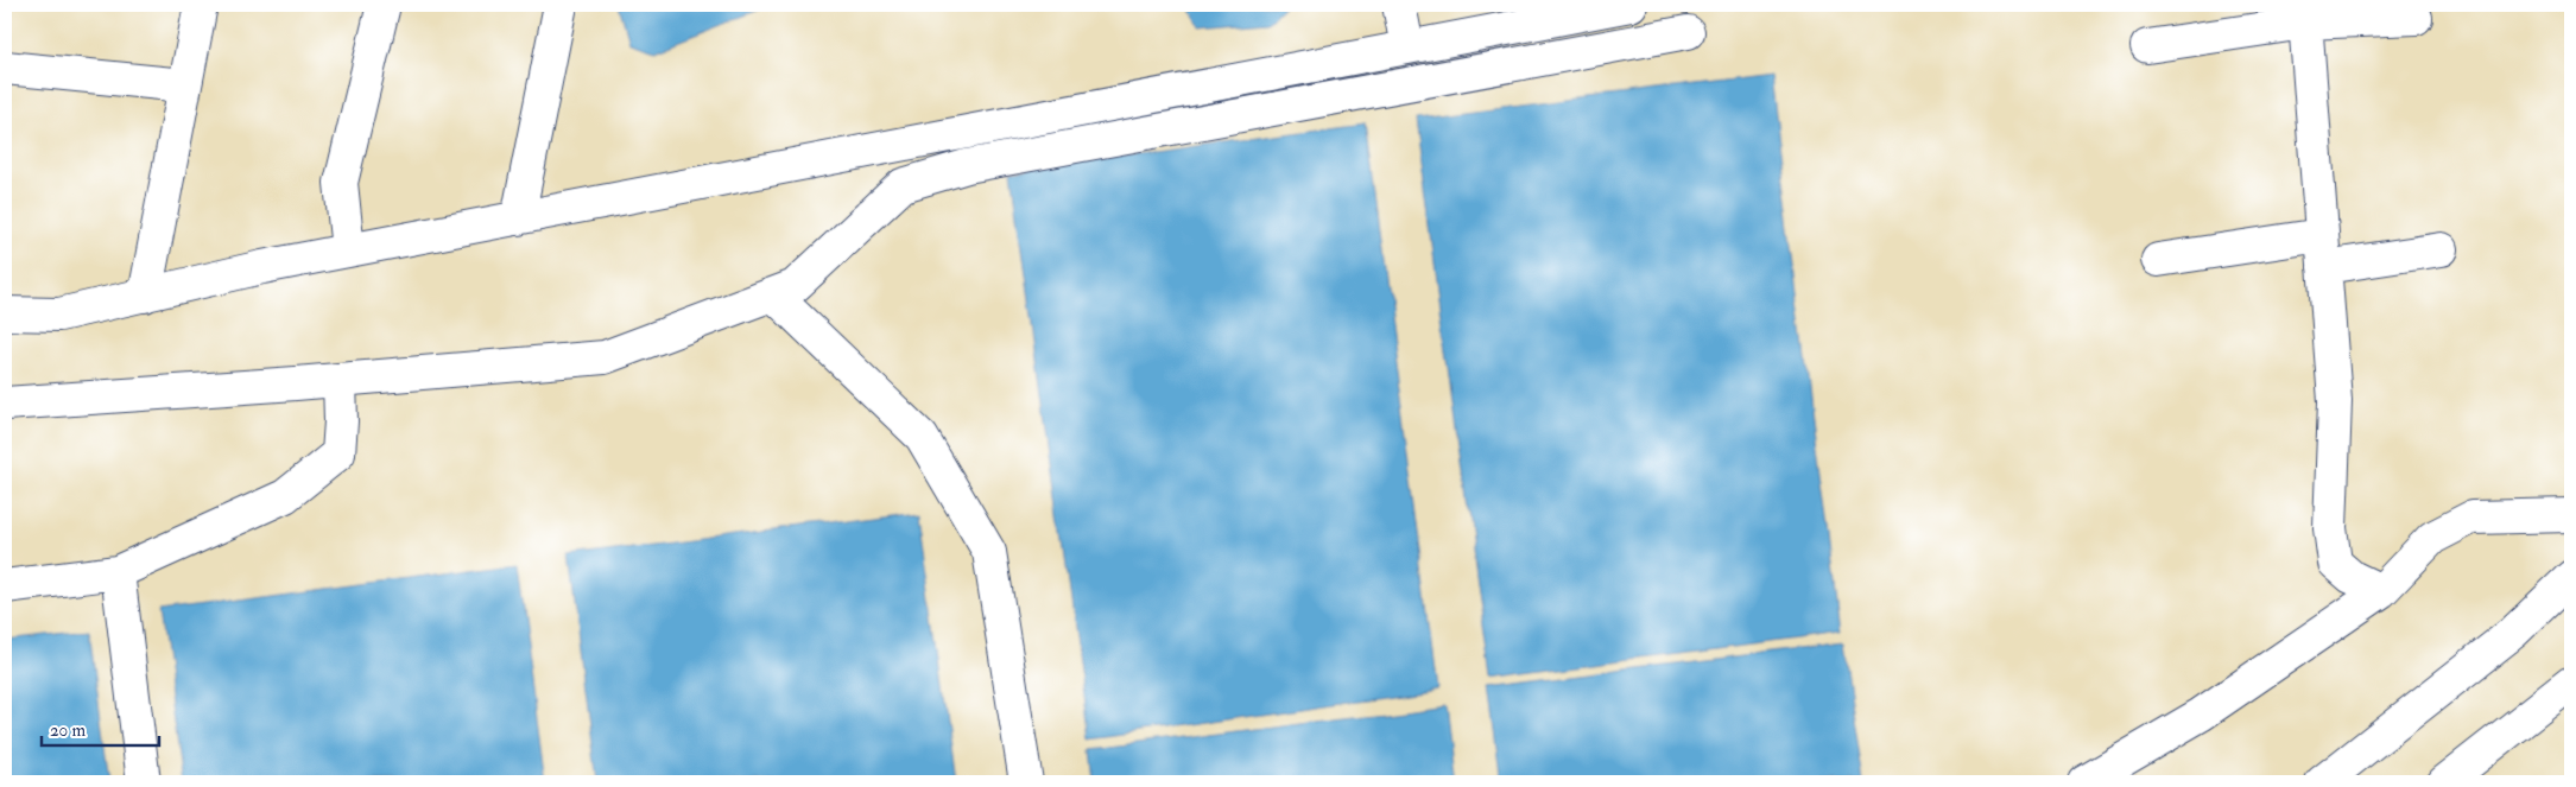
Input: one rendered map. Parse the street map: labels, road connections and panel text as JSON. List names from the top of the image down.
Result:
{
  "scale_bar": "20 m"
}
